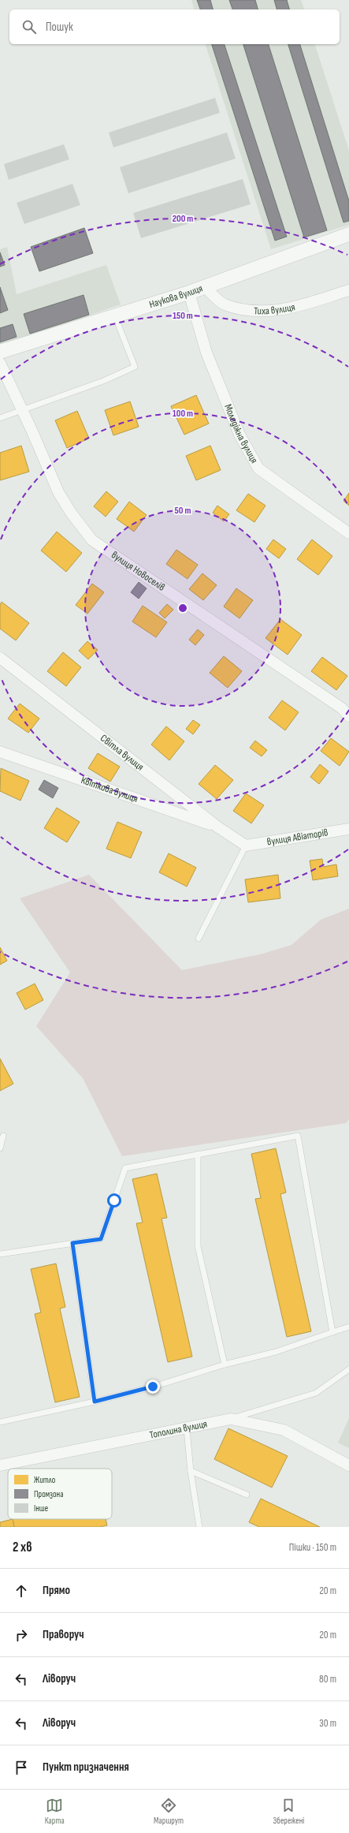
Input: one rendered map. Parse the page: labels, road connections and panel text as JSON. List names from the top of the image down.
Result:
{
  "streets": {
    "street": [
      "Наукова вулиця",
      "Тиха вулиця",
      "Молодіжна вулиця",
      "вулиця Новоселів",
      "Світла вулиця",
      "Квіткова вулиця",
      "вулиця Авіаторів",
      "Тополина вулиця"
    ]
  },
  "crossings": [
    ["Наукова вулиця", "Тиха вулиця"],
    ["Наукова вулиця", "Молодіжна вулиця"],
    ["Світла вулиця", "Квіткова вулиця"],
    ["Світла вулиця", "вулиця Авіаторів"]
  ],
  "legend": ["Житло", "Промзона", "Інше"],
  "page": {
    "search": "Пошук",
    "heading": ["2 хв", "Пішки · 150 m"],
    "list": [
      ["Прямо", "20 m"],
      ["Праворуч", "20 m"],
      ["Ліворуч", "80 m"],
      ["Ліворуч", "30 m"],
      "Пункт призначення"
    ],
    "nav": ["Карта", "Маршрут", "Збережені"]
  },
  "rings": [
    "200 m",
    "150 m",
    "100 m",
    "50 m"
  ]
}
